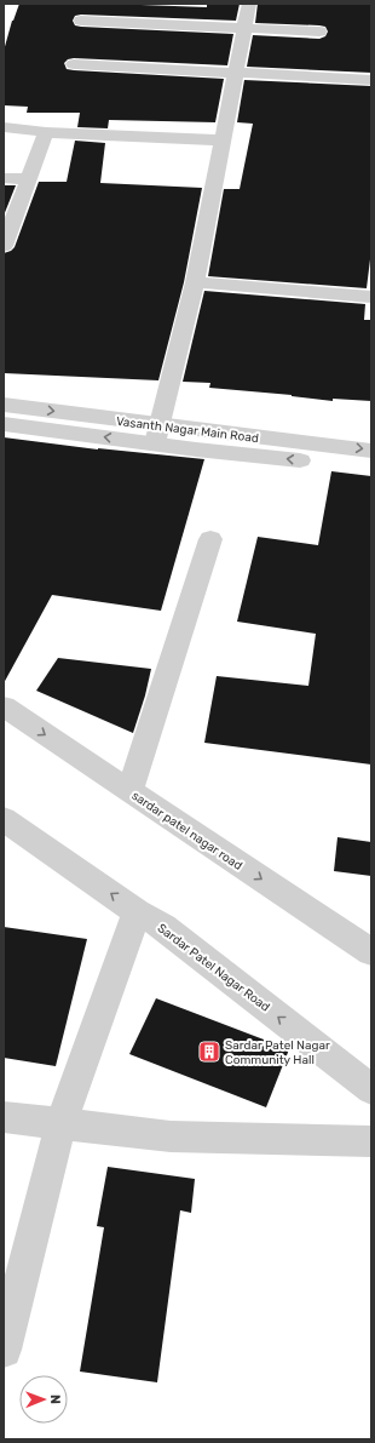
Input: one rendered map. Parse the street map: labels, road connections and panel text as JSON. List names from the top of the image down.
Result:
{
  "streets": {
    "street": ["Vasanth Nagar Main Road", "sardar patel nagar road", "Sardar Patel Nagar Road"]
  },
  "one_way": ["sardar patel nagar road", "Sardar Patel Nagar Road"],
  "places": {
    "building": ["Sardar Patel Nagar Community Hall"]
  },
  "north": "right"
}
